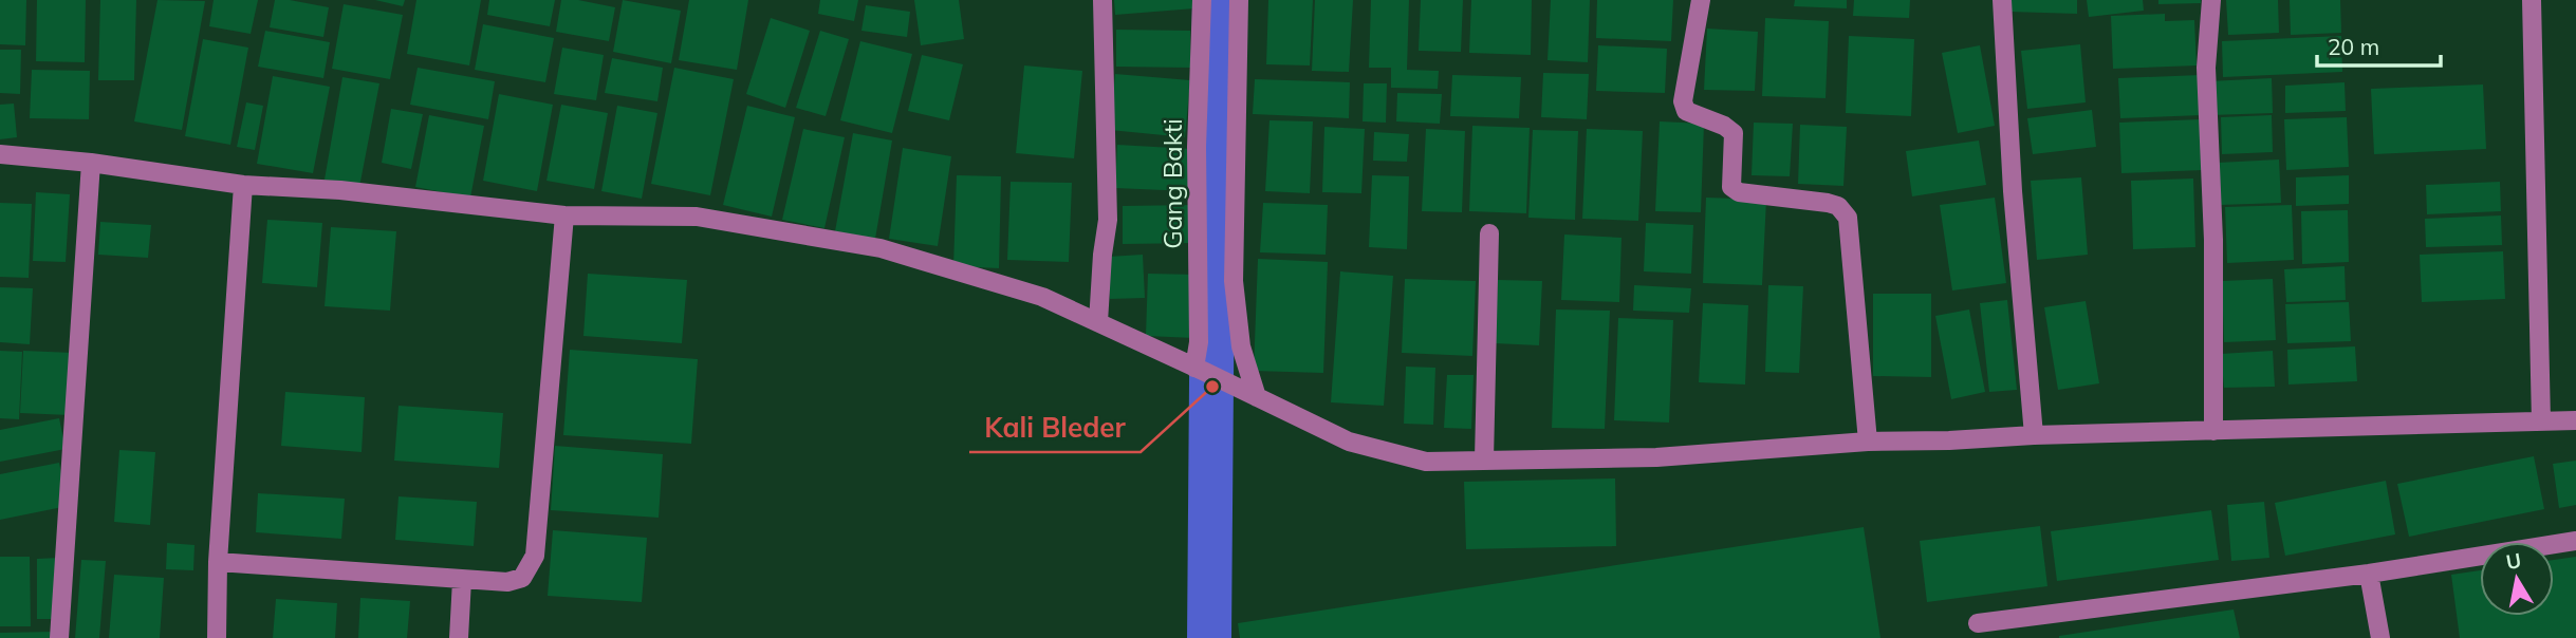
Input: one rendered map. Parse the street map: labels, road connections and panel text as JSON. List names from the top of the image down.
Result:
{
  "streets": {
    "street": ["Gang Bakti"]
  },
  "places": ["Kali Bleder"],
  "scale_bar": "20 m",
  "north": "top"
}
